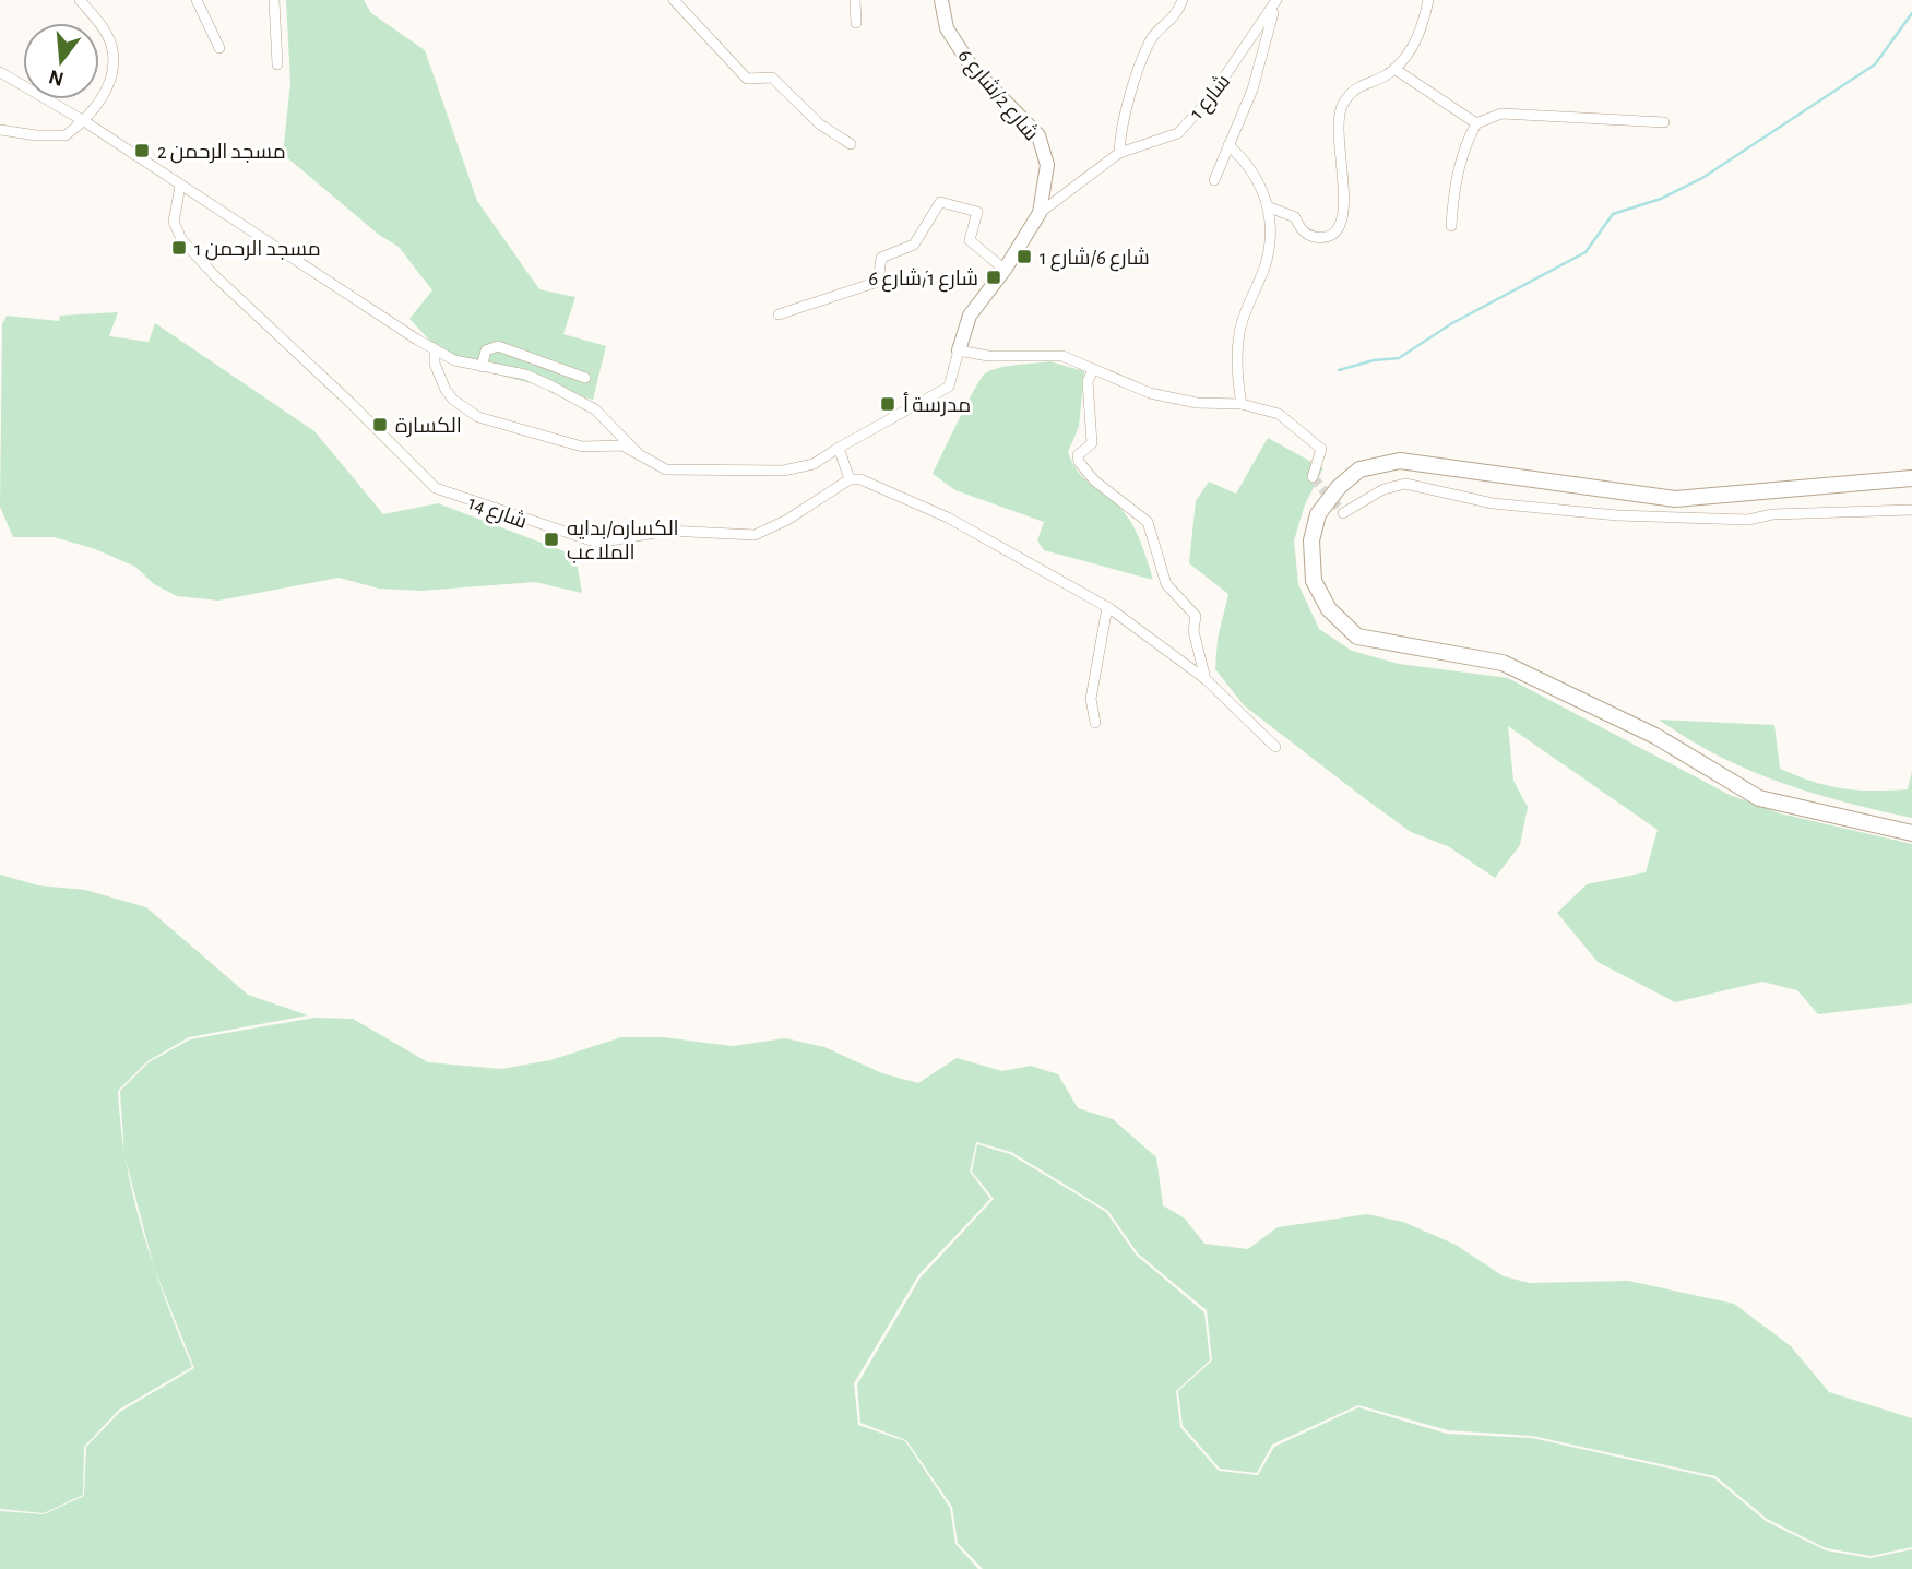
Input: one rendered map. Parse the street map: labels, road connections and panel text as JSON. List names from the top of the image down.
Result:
{
  "streets": {
    "street": ["شارع 2/شارع 6", "شارع 1", "شارع 14"]
  },
  "crossings": [
    ["شارع 2/شارع 6", "شارع 1"]
  ],
  "places": {
    "transit": [
      "مسجد الرحمن 2",
      "مسجد الرحمن 1",
      "شارع 6/شارع 1",
      "شارع 1/شارع 6",
      "مدرسة أ",
      "الكسارة",
      "الكساره/بدايه الملاعب"
    ]
  },
  "north": "bottom"
}
